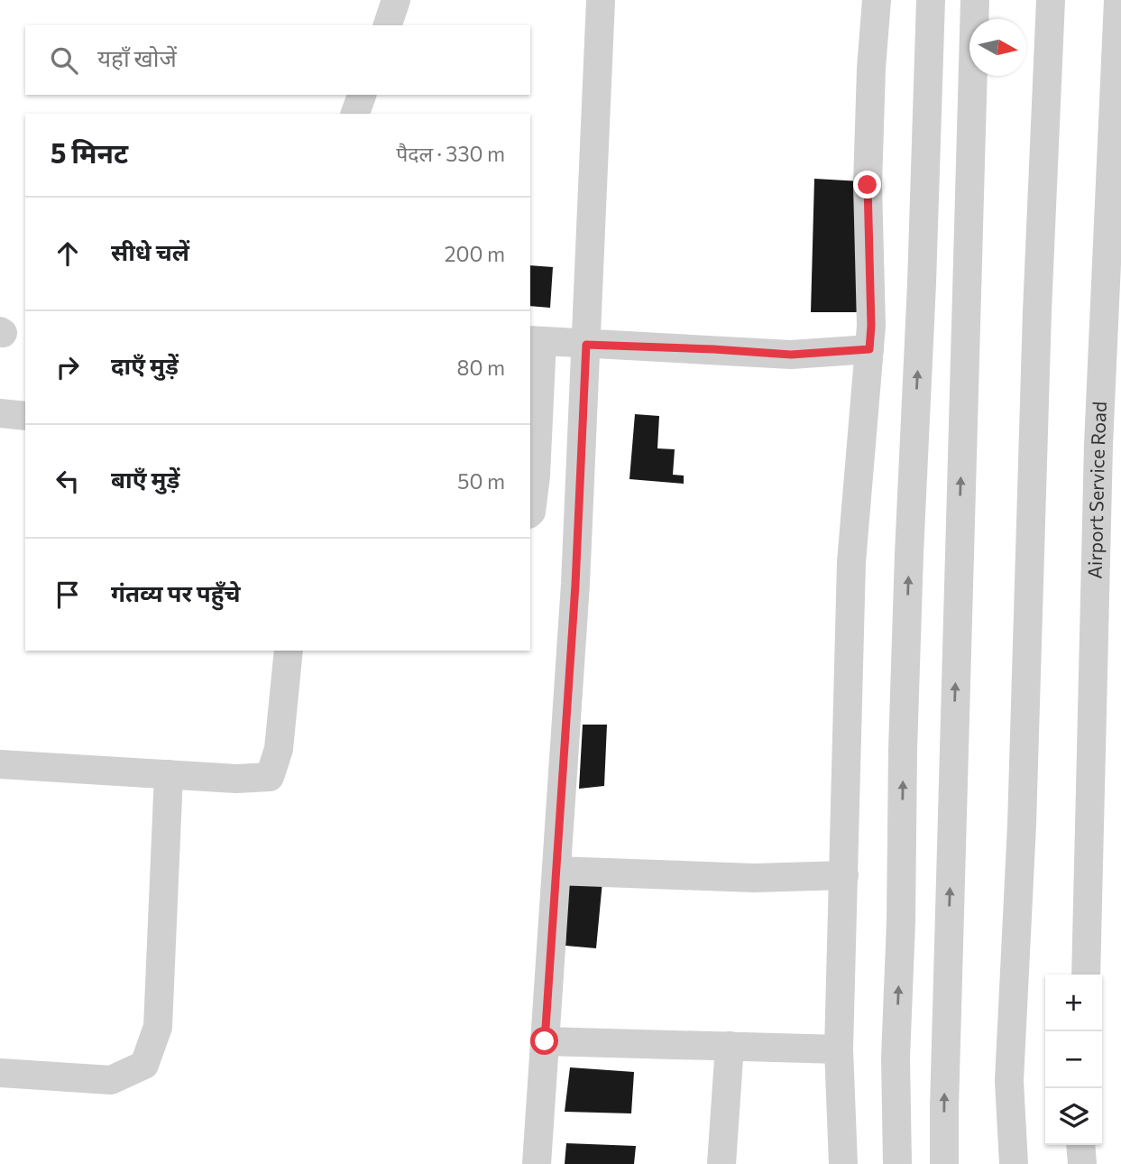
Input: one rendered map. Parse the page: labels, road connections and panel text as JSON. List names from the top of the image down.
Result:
{
  "streets": {
    "street": ["Airport Service Road"]
  },
  "north": "right",
  "page": {
    "search": "यहाँ खोजें",
    "heading": ["5 मिनट", "पैदल · 330 m"],
    "list": [
      ["सीधे चलें", "200 m"],
      ["दाएँ मुड़ें", "80 m"],
      ["बाएँ मुड़ें", "50 m"],
      "गंतव्य पर पहुँचे"
    ],
    "map_buttons": ["+", "−"]
  }
}
